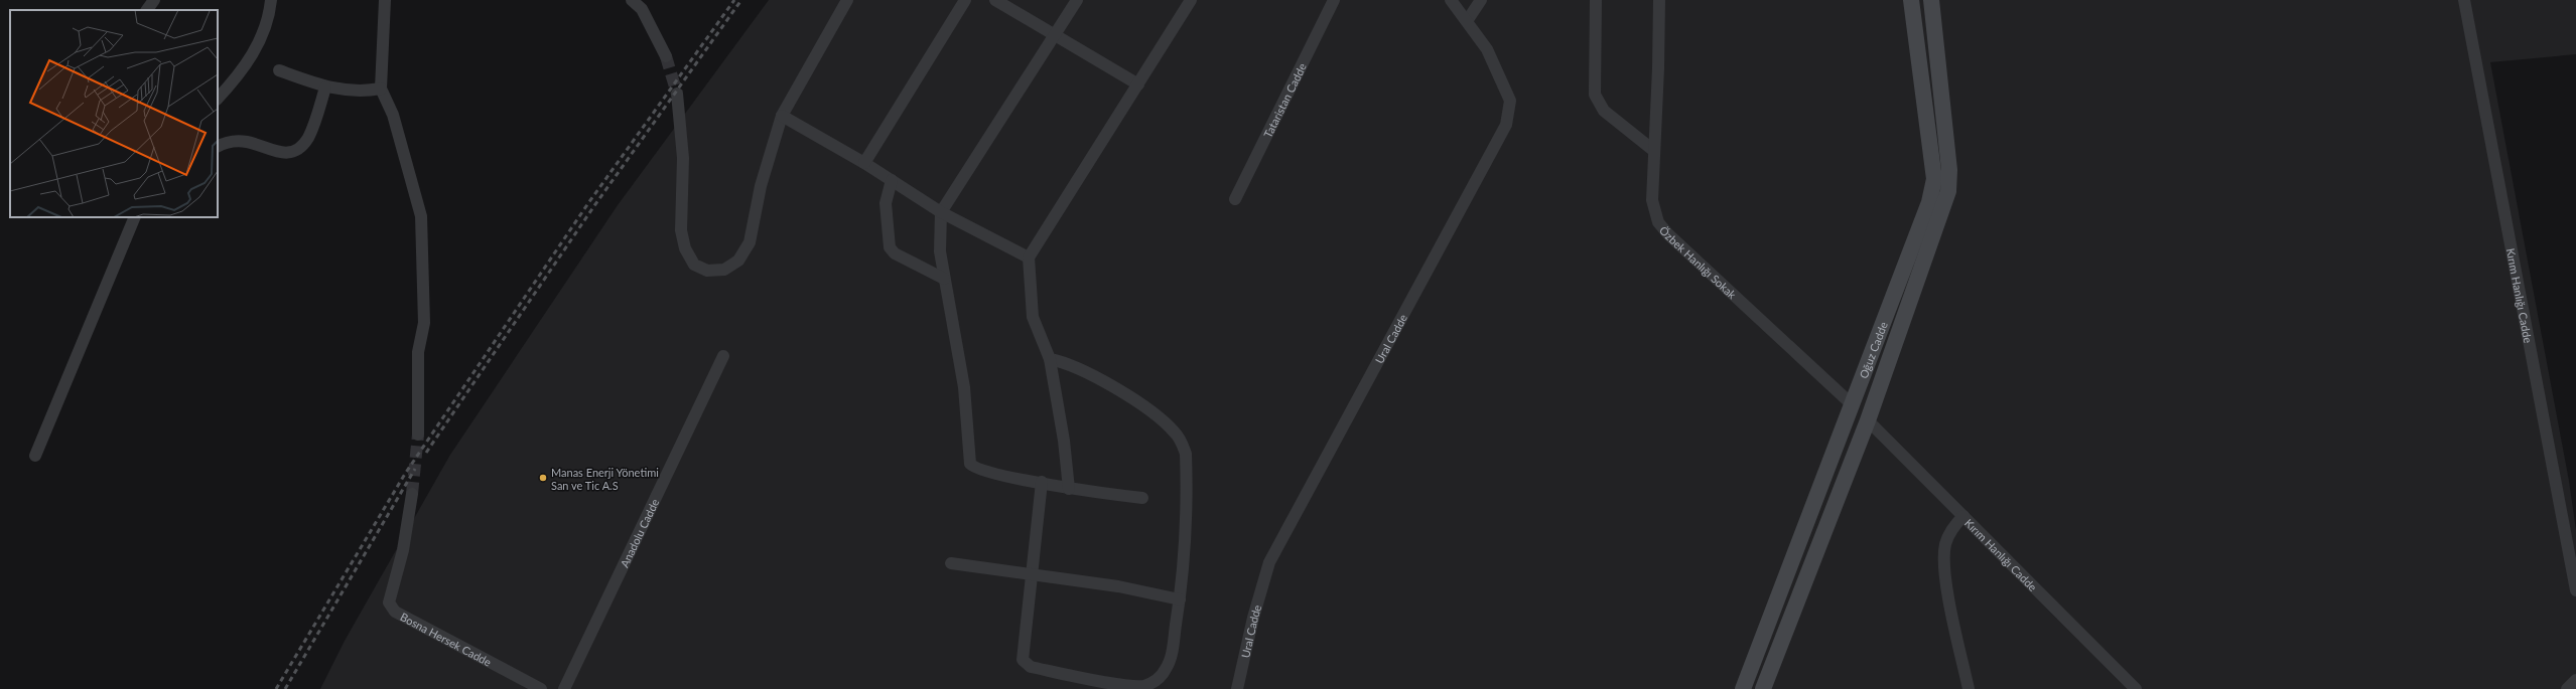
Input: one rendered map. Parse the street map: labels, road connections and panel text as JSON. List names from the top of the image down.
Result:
{
  "streets": {
    "street": [
      "Tataristan Cadde",
      "Özbek Hanlığı Sokak",
      "Kırım Hanlığı Cadde",
      "Ural Cadde",
      "Oğuz Cadde",
      "Anadolu Cadde",
      "Bosna Hersek Cadde"
    ]
  },
  "crossings": [
    ["Özbek Hanlığı Sokak", "Oğuz Cadde"],
    ["Kırım Hanlığı Cadde", "Oğuz Cadde"]
  ],
  "places": ["Manas Enerji Yönetimi San ve Tic A.S"]
}
